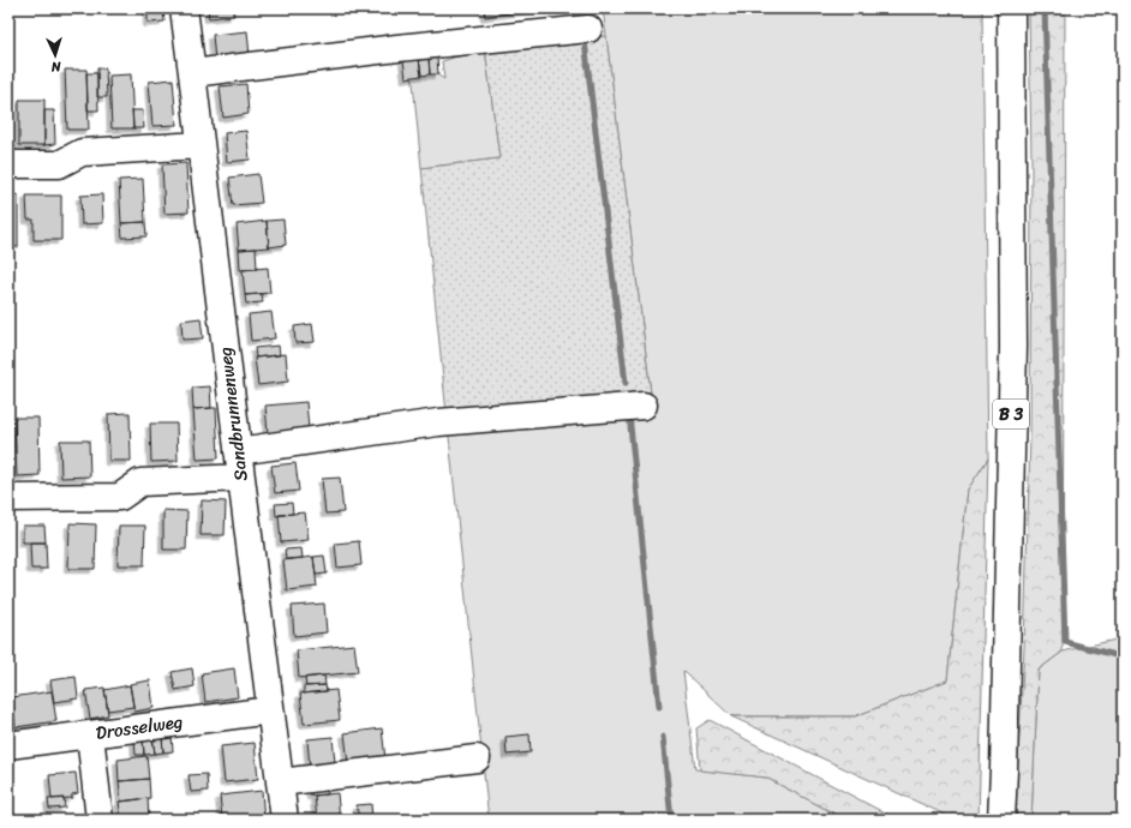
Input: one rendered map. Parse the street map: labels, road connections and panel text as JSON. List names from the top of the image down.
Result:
{
  "streets": {
    "street": ["Sandbrunnenweg", "B 3", "Drosselweg"]
  },
  "crossings": [
    ["Sandbrunnenweg", "Drosselweg"]
  ],
  "north": "bottom"
}
